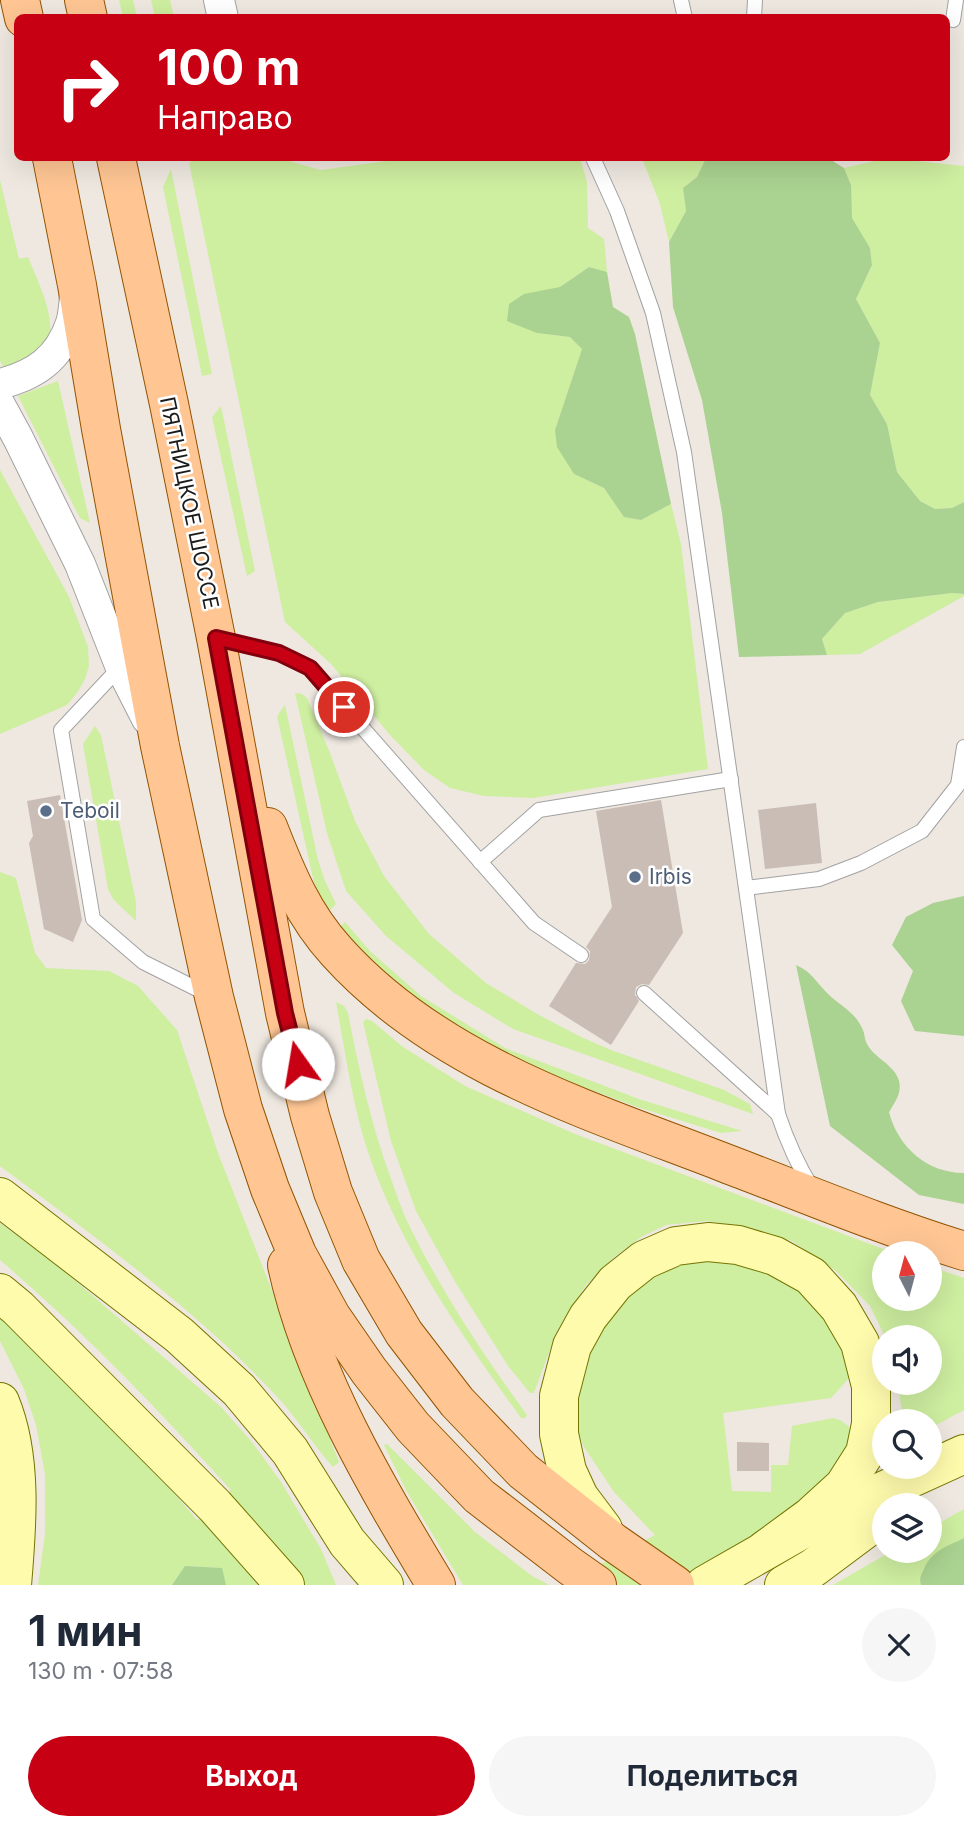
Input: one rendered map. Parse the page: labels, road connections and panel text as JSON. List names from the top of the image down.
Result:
{
  "streets": {
    "main road": ["ПЯТНИЦКОЕ ШОССЕ"]
  },
  "places": ["Teboil", "Irbis"],
  "north": "top",
  "page": {
    "turn": ["100 m", "Направо"],
    "heading": ["1 мин", "130 m · 07:58"],
    "buttons": ["Выход", "Поделиться"]
  }
}
